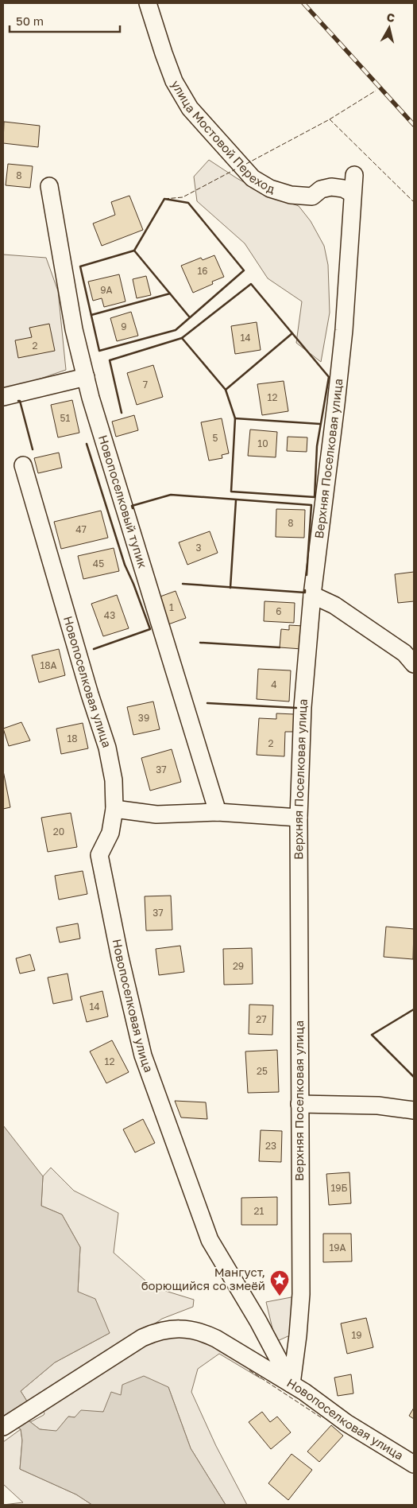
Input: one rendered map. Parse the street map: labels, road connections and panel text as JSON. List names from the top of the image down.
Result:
{
  "streets": {
    "street": [
      "улица Мостовой Переход",
      "Верхняя Поселковая улица",
      "Новопоселковый тупик",
      "Новопоселковая улица"
    ]
  },
  "crossings": [
    ["улица Мостовой Переход", "Верхняя Поселковая улица"],
    ["Верхняя Поселковая улица", "Новопоселковая улица"]
  ],
  "places": {
    "place": ["Мангуст, борющийся со змеёй"]
  },
  "house_numbers": [
    "8",
    "16",
    "9А",
    "9",
    "14",
    "2",
    "7",
    "12",
    "51",
    "5",
    "10",
    "8",
    "47",
    "3",
    "45",
    "1",
    "6",
    "43",
    "18А",
    "4",
    "39",
    "18",
    "2",
    "37",
    "20",
    "37",
    "29",
    "14",
    "27",
    "12",
    "25",
    "23",
    "19Б",
    "21",
    "19А",
    "19"
  ],
  "scale_bar": "50 m",
  "north": "top"
}
